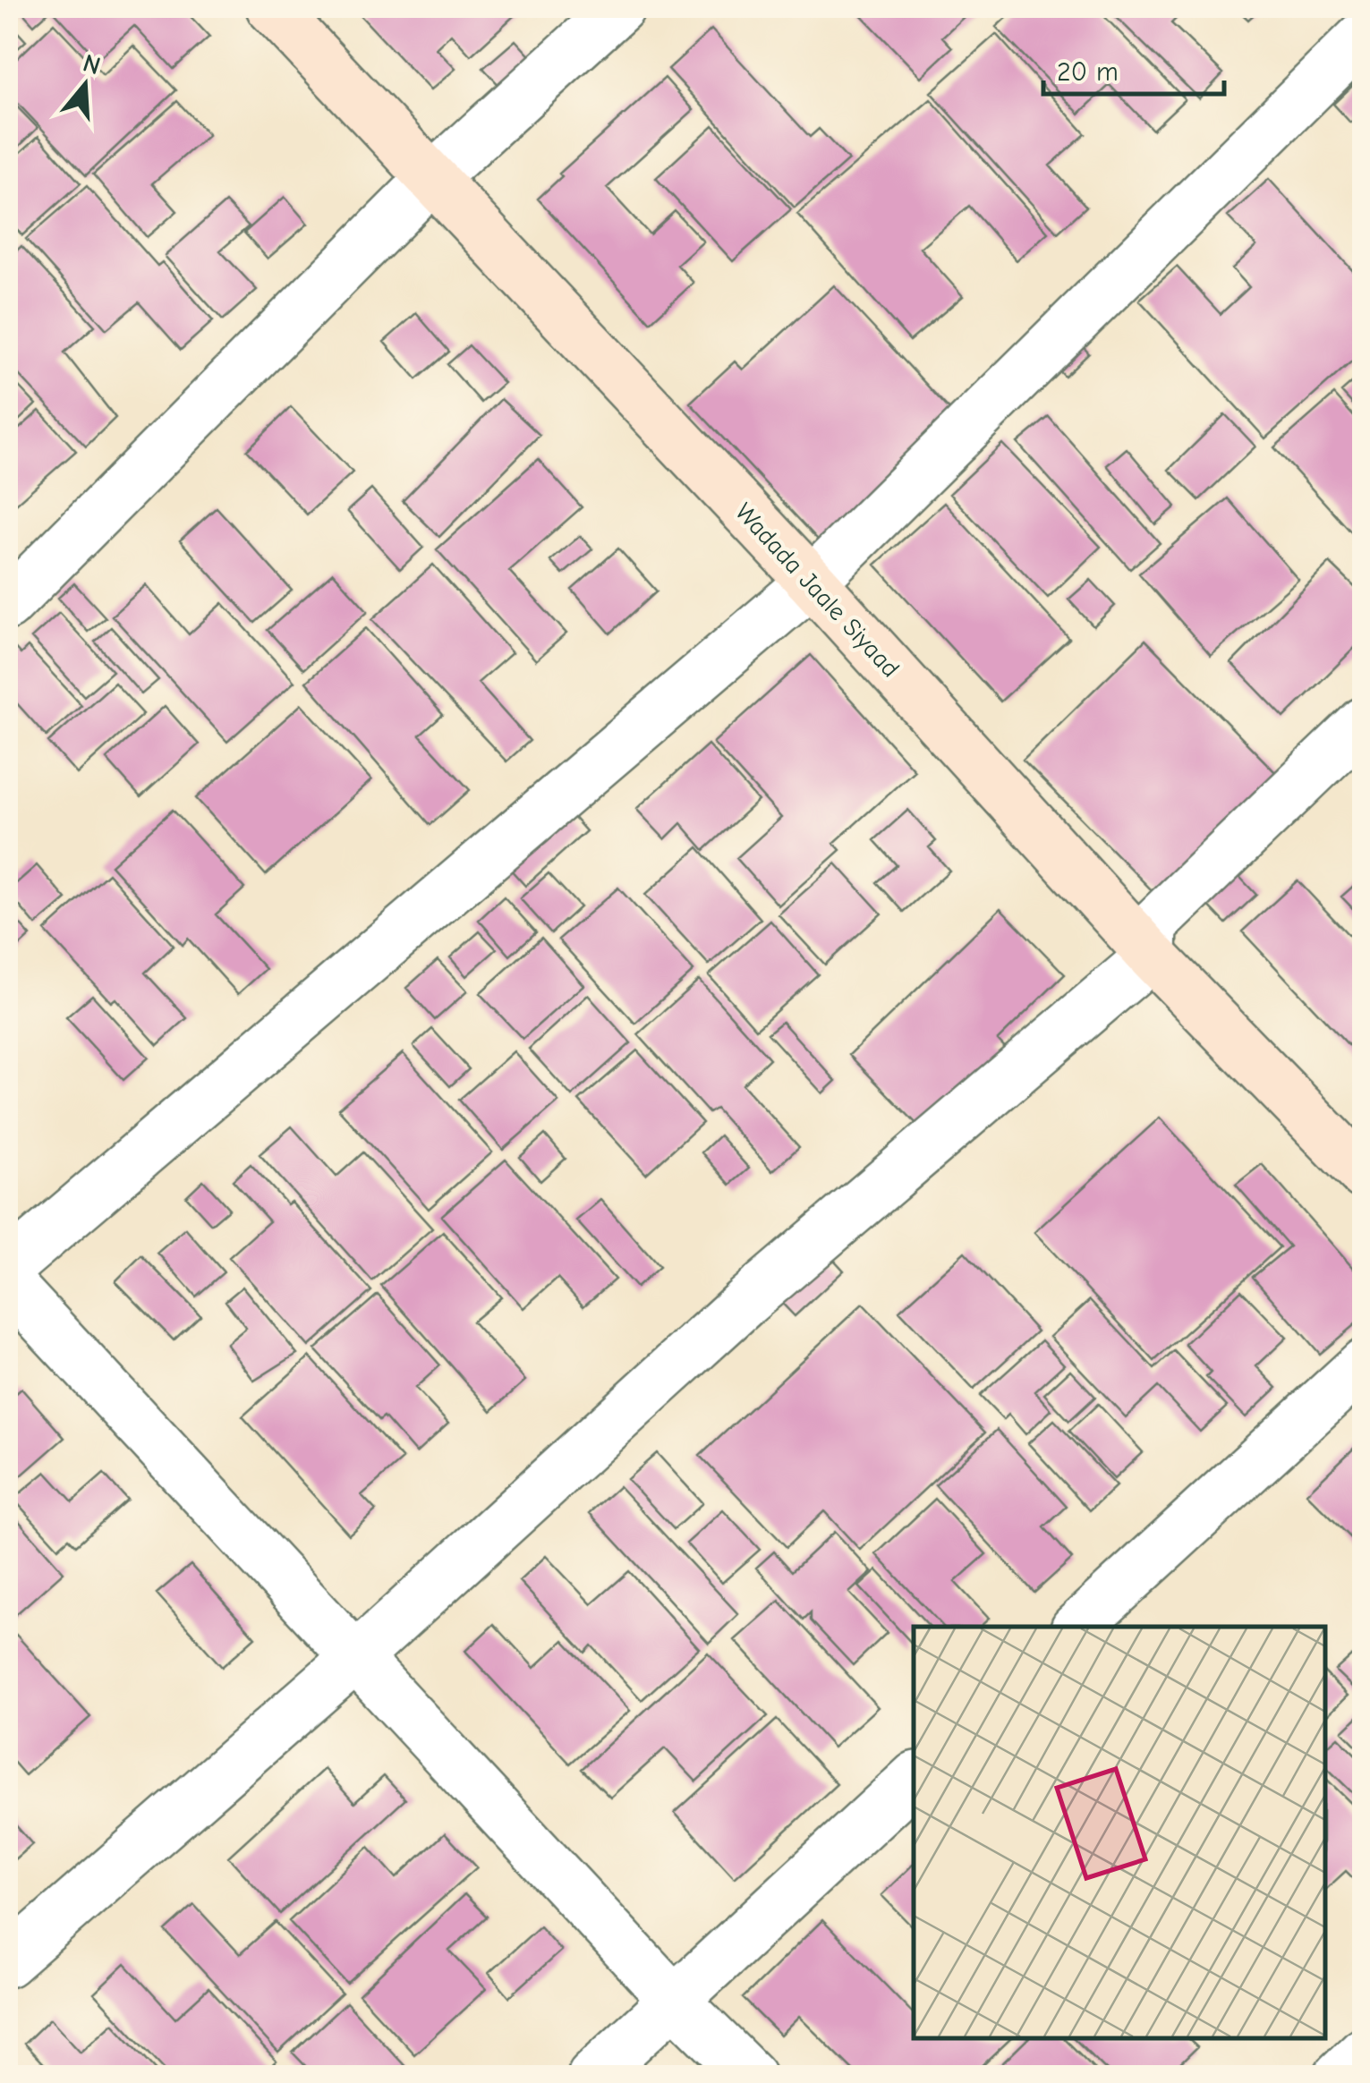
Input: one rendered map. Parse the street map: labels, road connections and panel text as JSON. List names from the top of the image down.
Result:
{
  "streets": {
    "main road": ["Wadada Jaale Siyaad"]
  },
  "scale_bar": "20 m",
  "north": "top"
}
